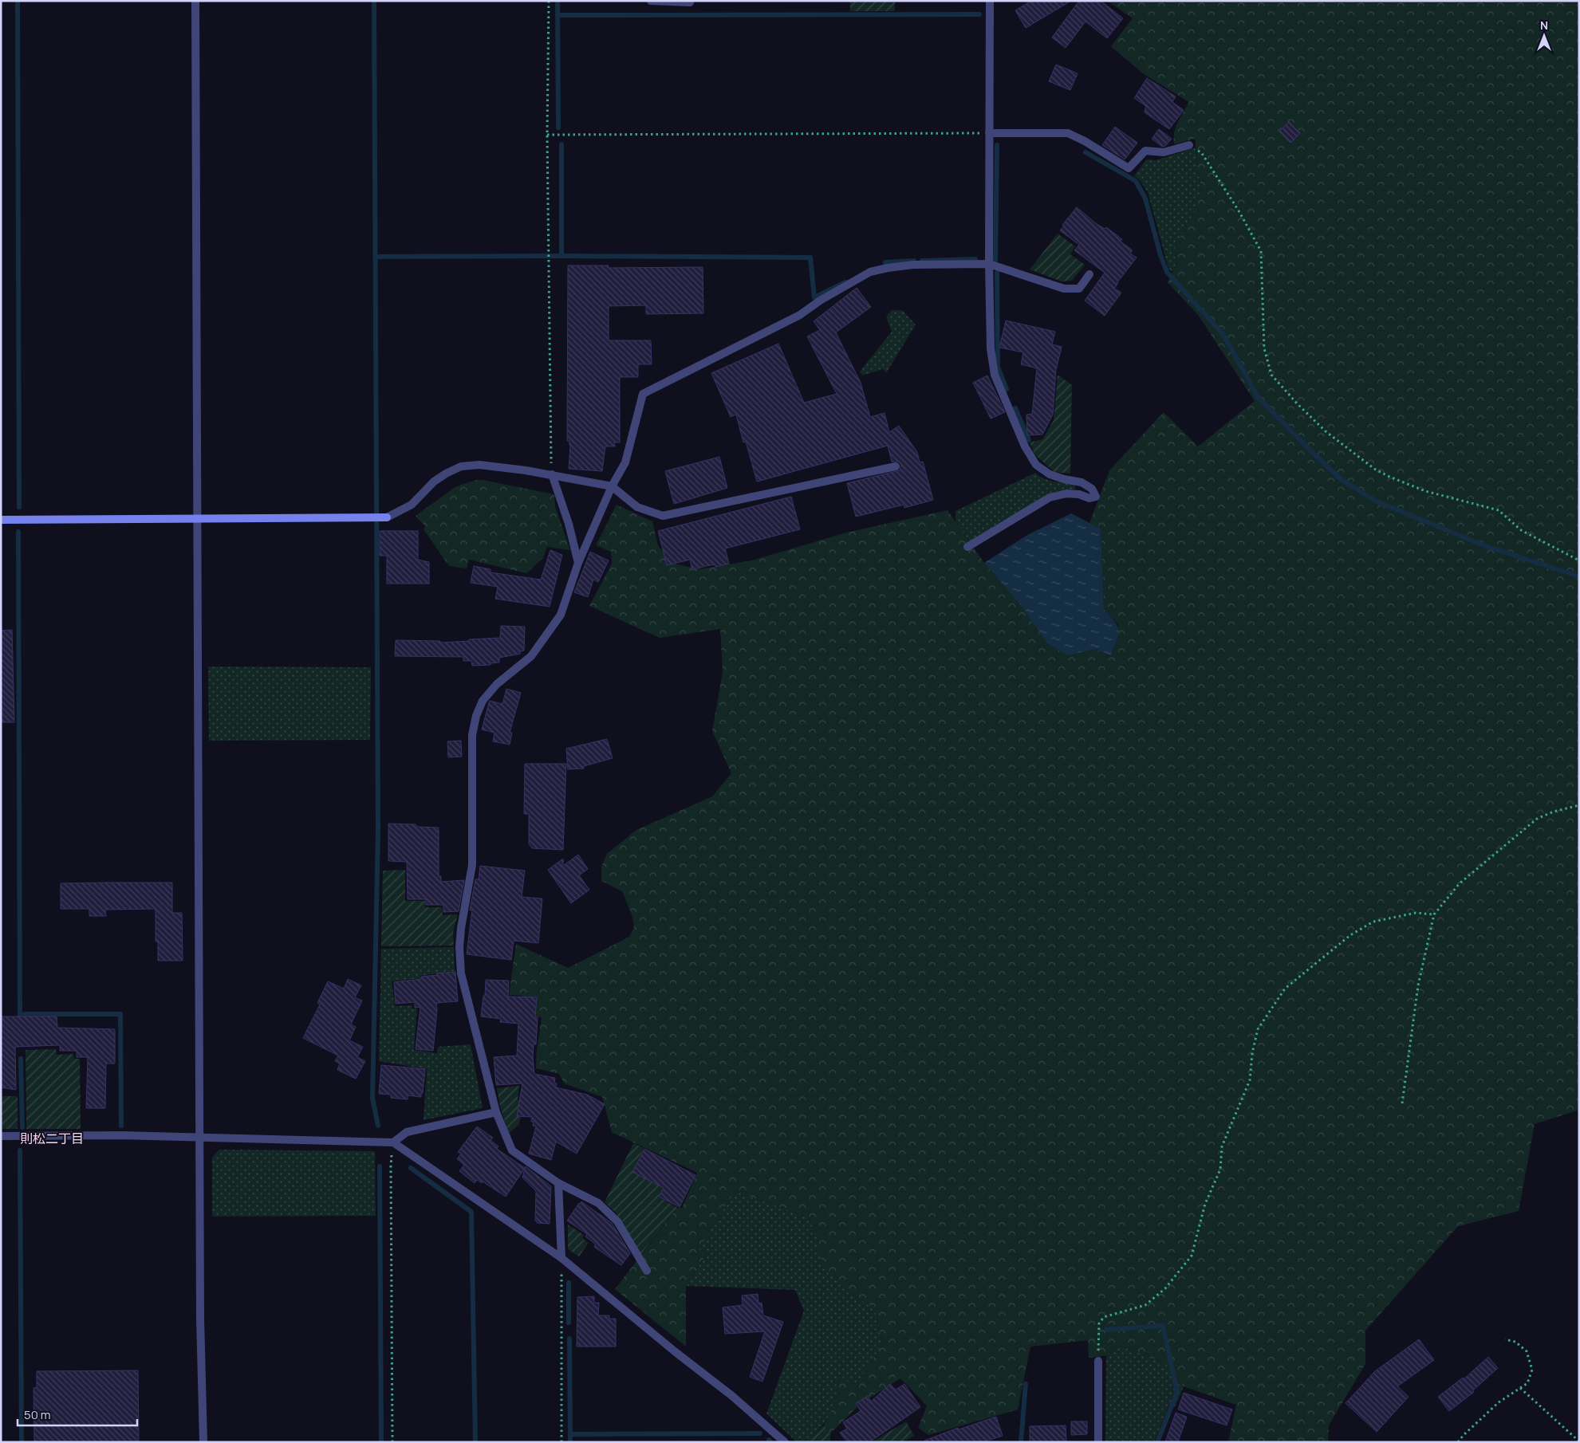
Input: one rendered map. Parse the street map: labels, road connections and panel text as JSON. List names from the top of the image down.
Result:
{
  "districts": ["則松二丁目"],
  "scale_bar": "50 m",
  "north": "top"
}
